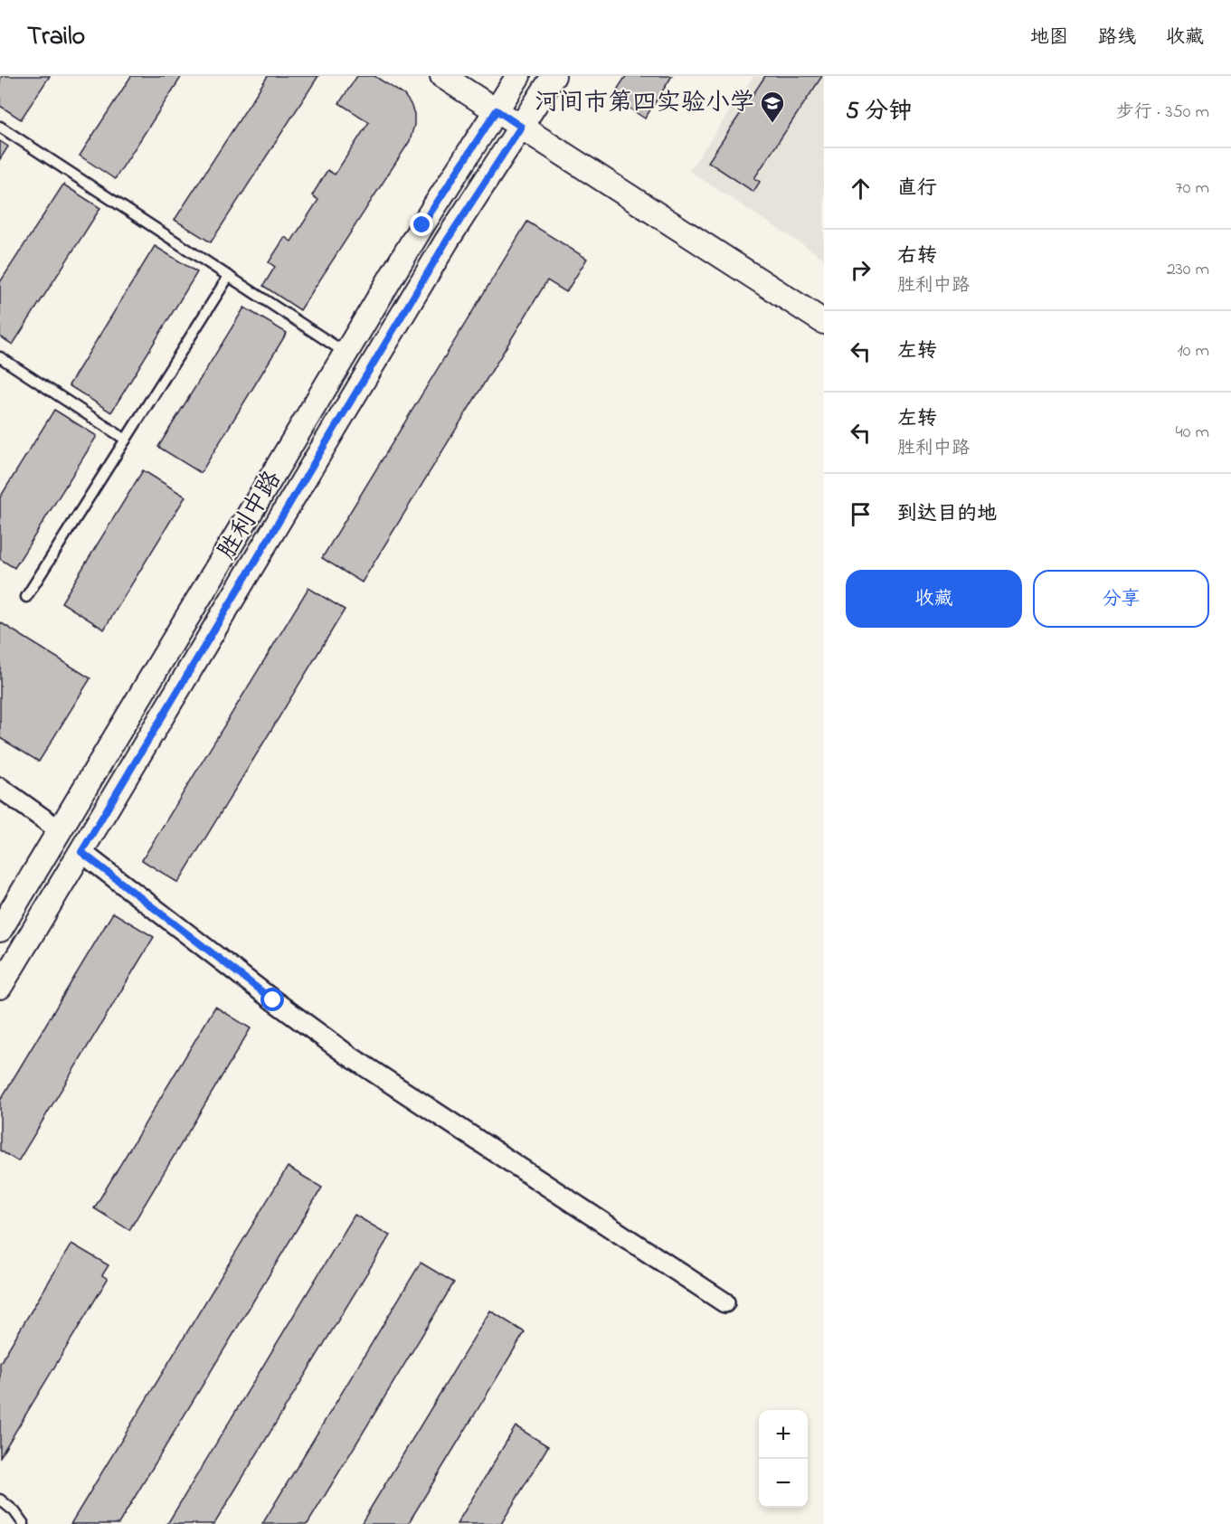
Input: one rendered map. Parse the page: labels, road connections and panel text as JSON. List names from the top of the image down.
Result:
{
  "streets": {
    "street": ["胜利中路"]
  },
  "places": {
    "school or university": ["河间市第四实验小学"]
  },
  "page": {
    "header": "Trailo",
    "nav": ["地图", "路线", "收藏"],
    "heading": ["5 分钟", "步行 · 350 m"],
    "list": [
      ["直行", "70 m"],
      ["右转", "胜利中路", "230 m"],
      ["左转", "10 m"],
      ["左转", "胜利中路", "40 m"],
      "到达目的地"
    ],
    "buttons": ["收藏", "分享"],
    "map_buttons": ["+", "−"]
  }
}
